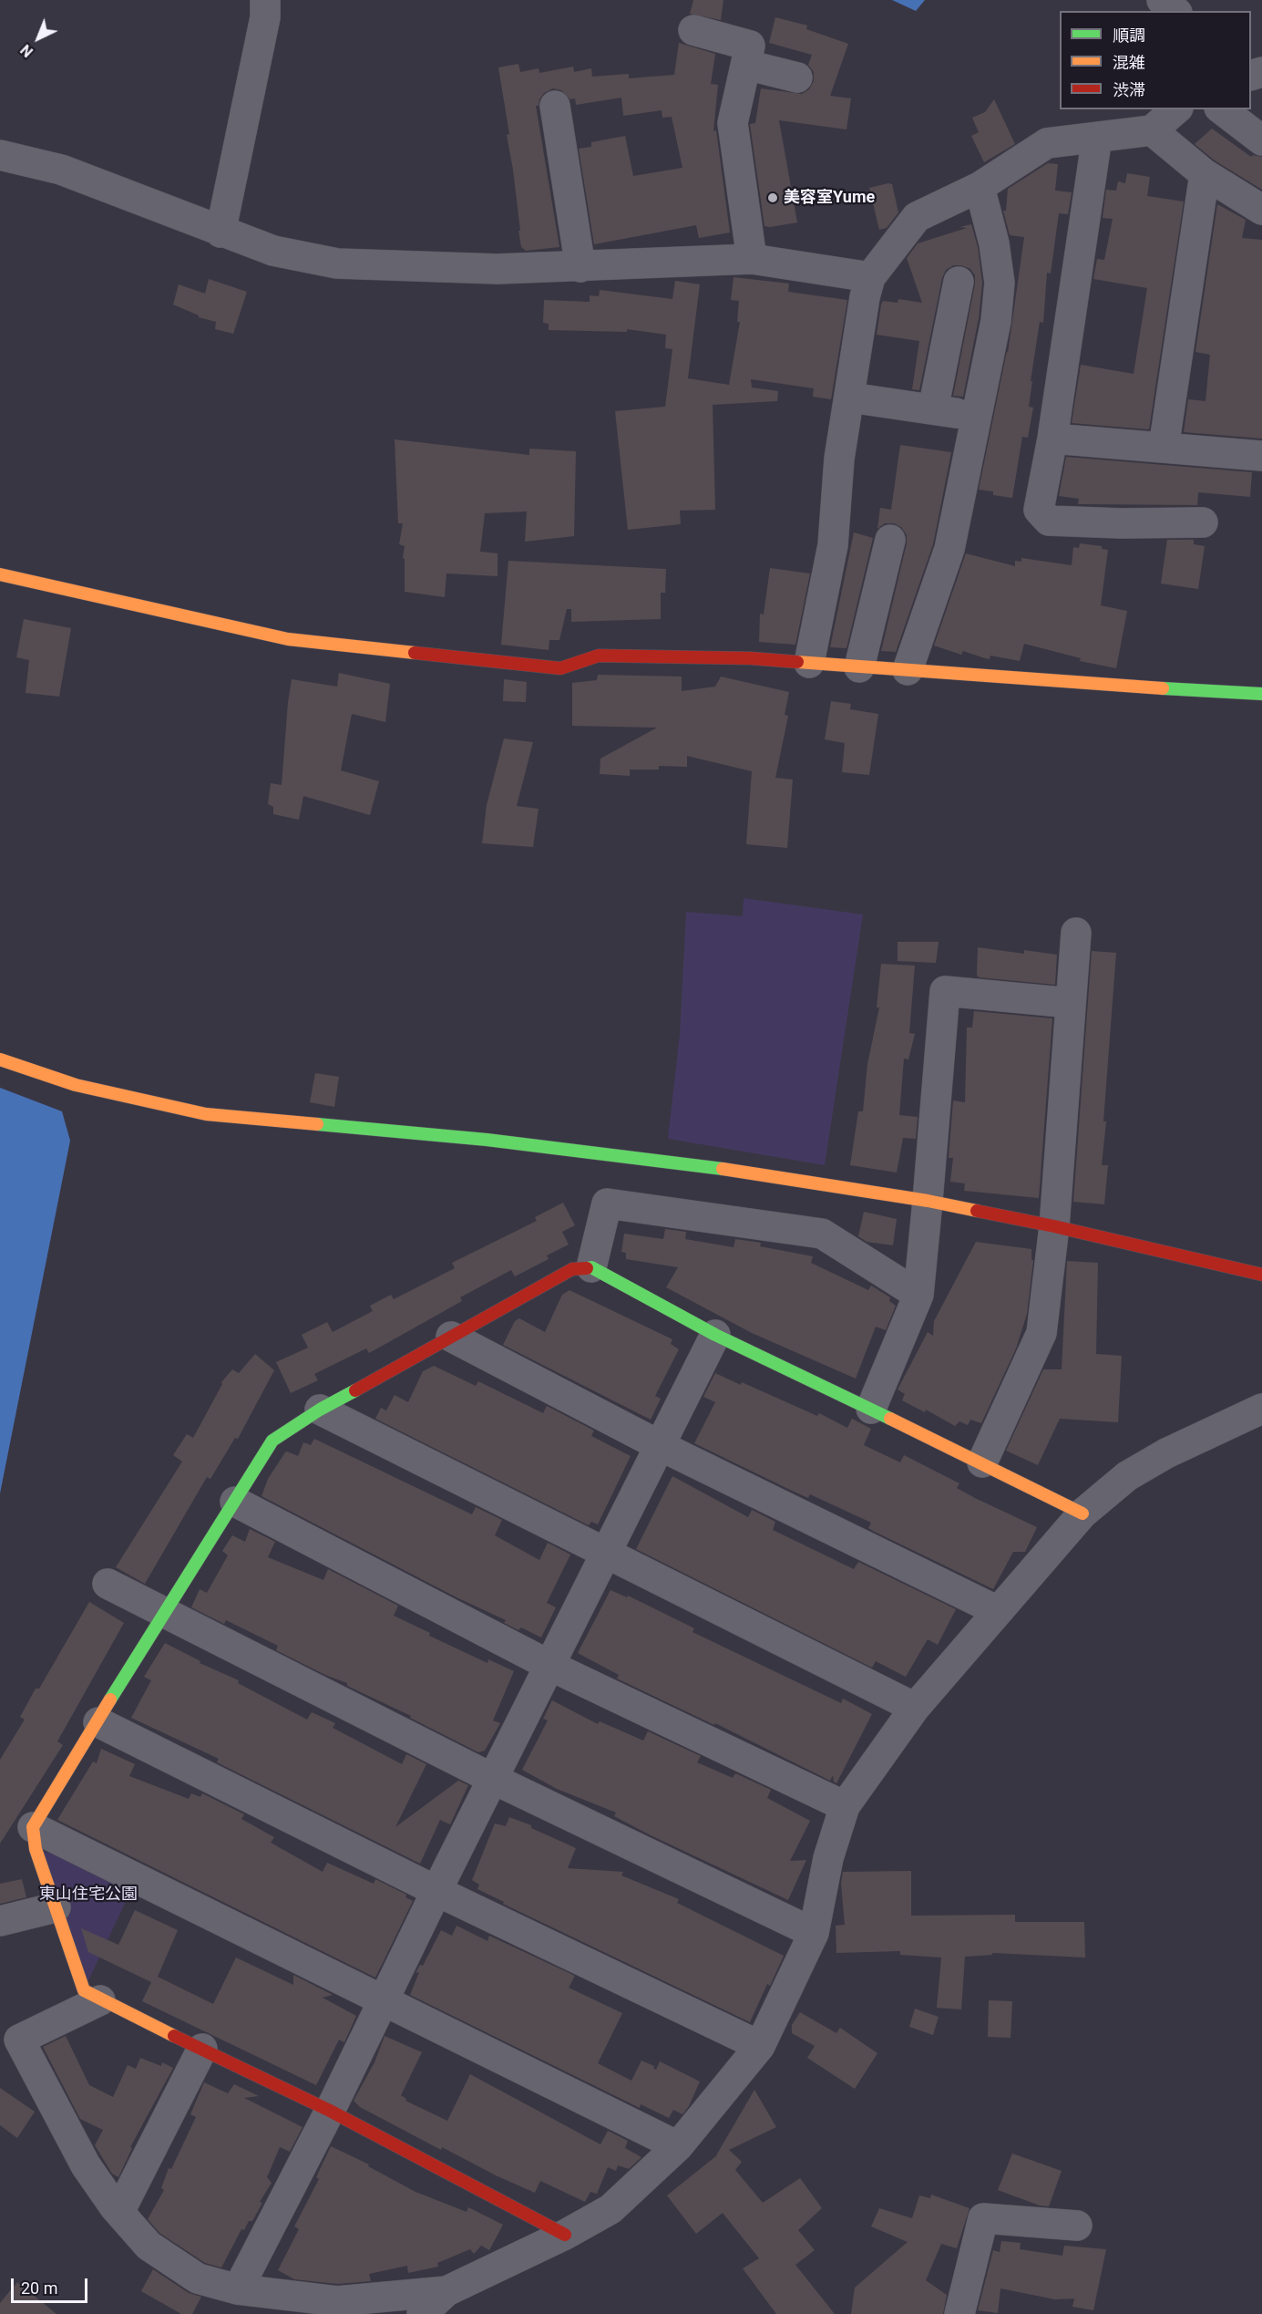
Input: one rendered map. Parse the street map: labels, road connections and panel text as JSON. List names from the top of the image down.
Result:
{
  "parks": ["東山住宅公園"],
  "places": ["美容室Yume"],
  "legend": ["順調", "混雑", "渋滞"],
  "scale_bar": "20 m",
  "north": "bottom left"
}
